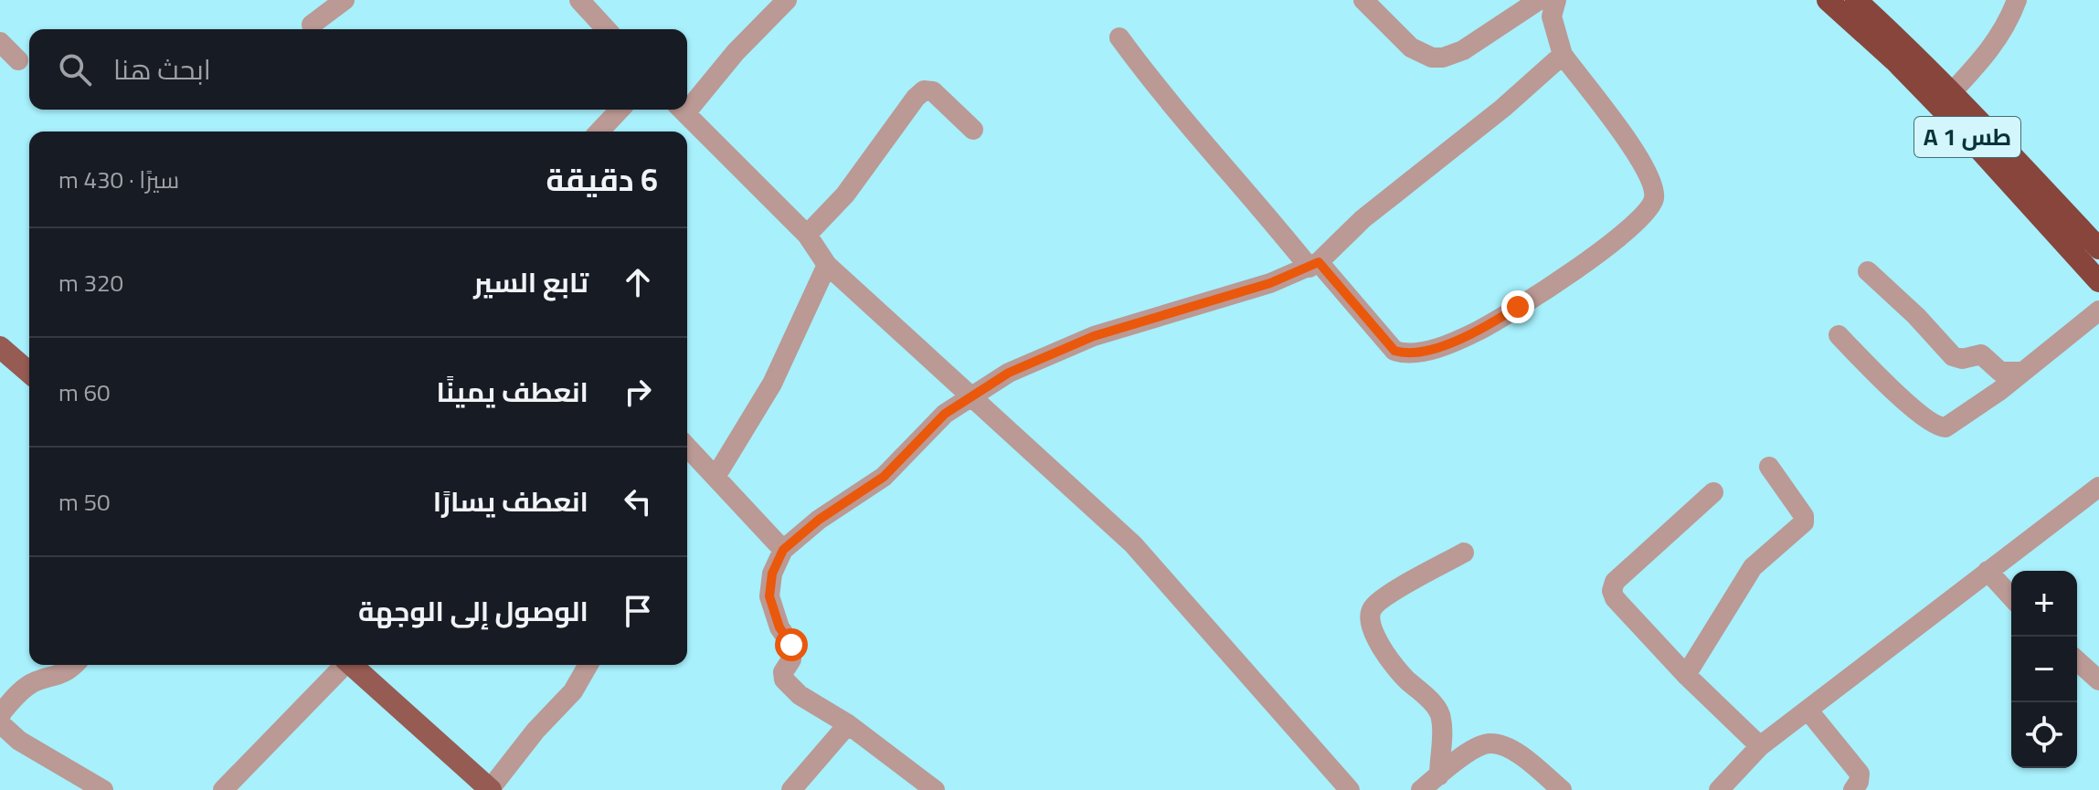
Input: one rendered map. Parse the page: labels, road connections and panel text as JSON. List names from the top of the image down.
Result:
{
  "streets": {
    "highway": ["A 1 طس"]
  },
  "page": {
    "search": "ابحث هنا",
    "heading": ["6 دقيقة", "سيرًا · 430 m"],
    "list": [
      ["تابع السير", "320 m"],
      ["انعطف يمينًا", "60 m"],
      ["انعطف يسارًا", "50 m"],
      "الوصول إلى الوجهة"
    ],
    "map_buttons": ["+", "−"]
  }
}
